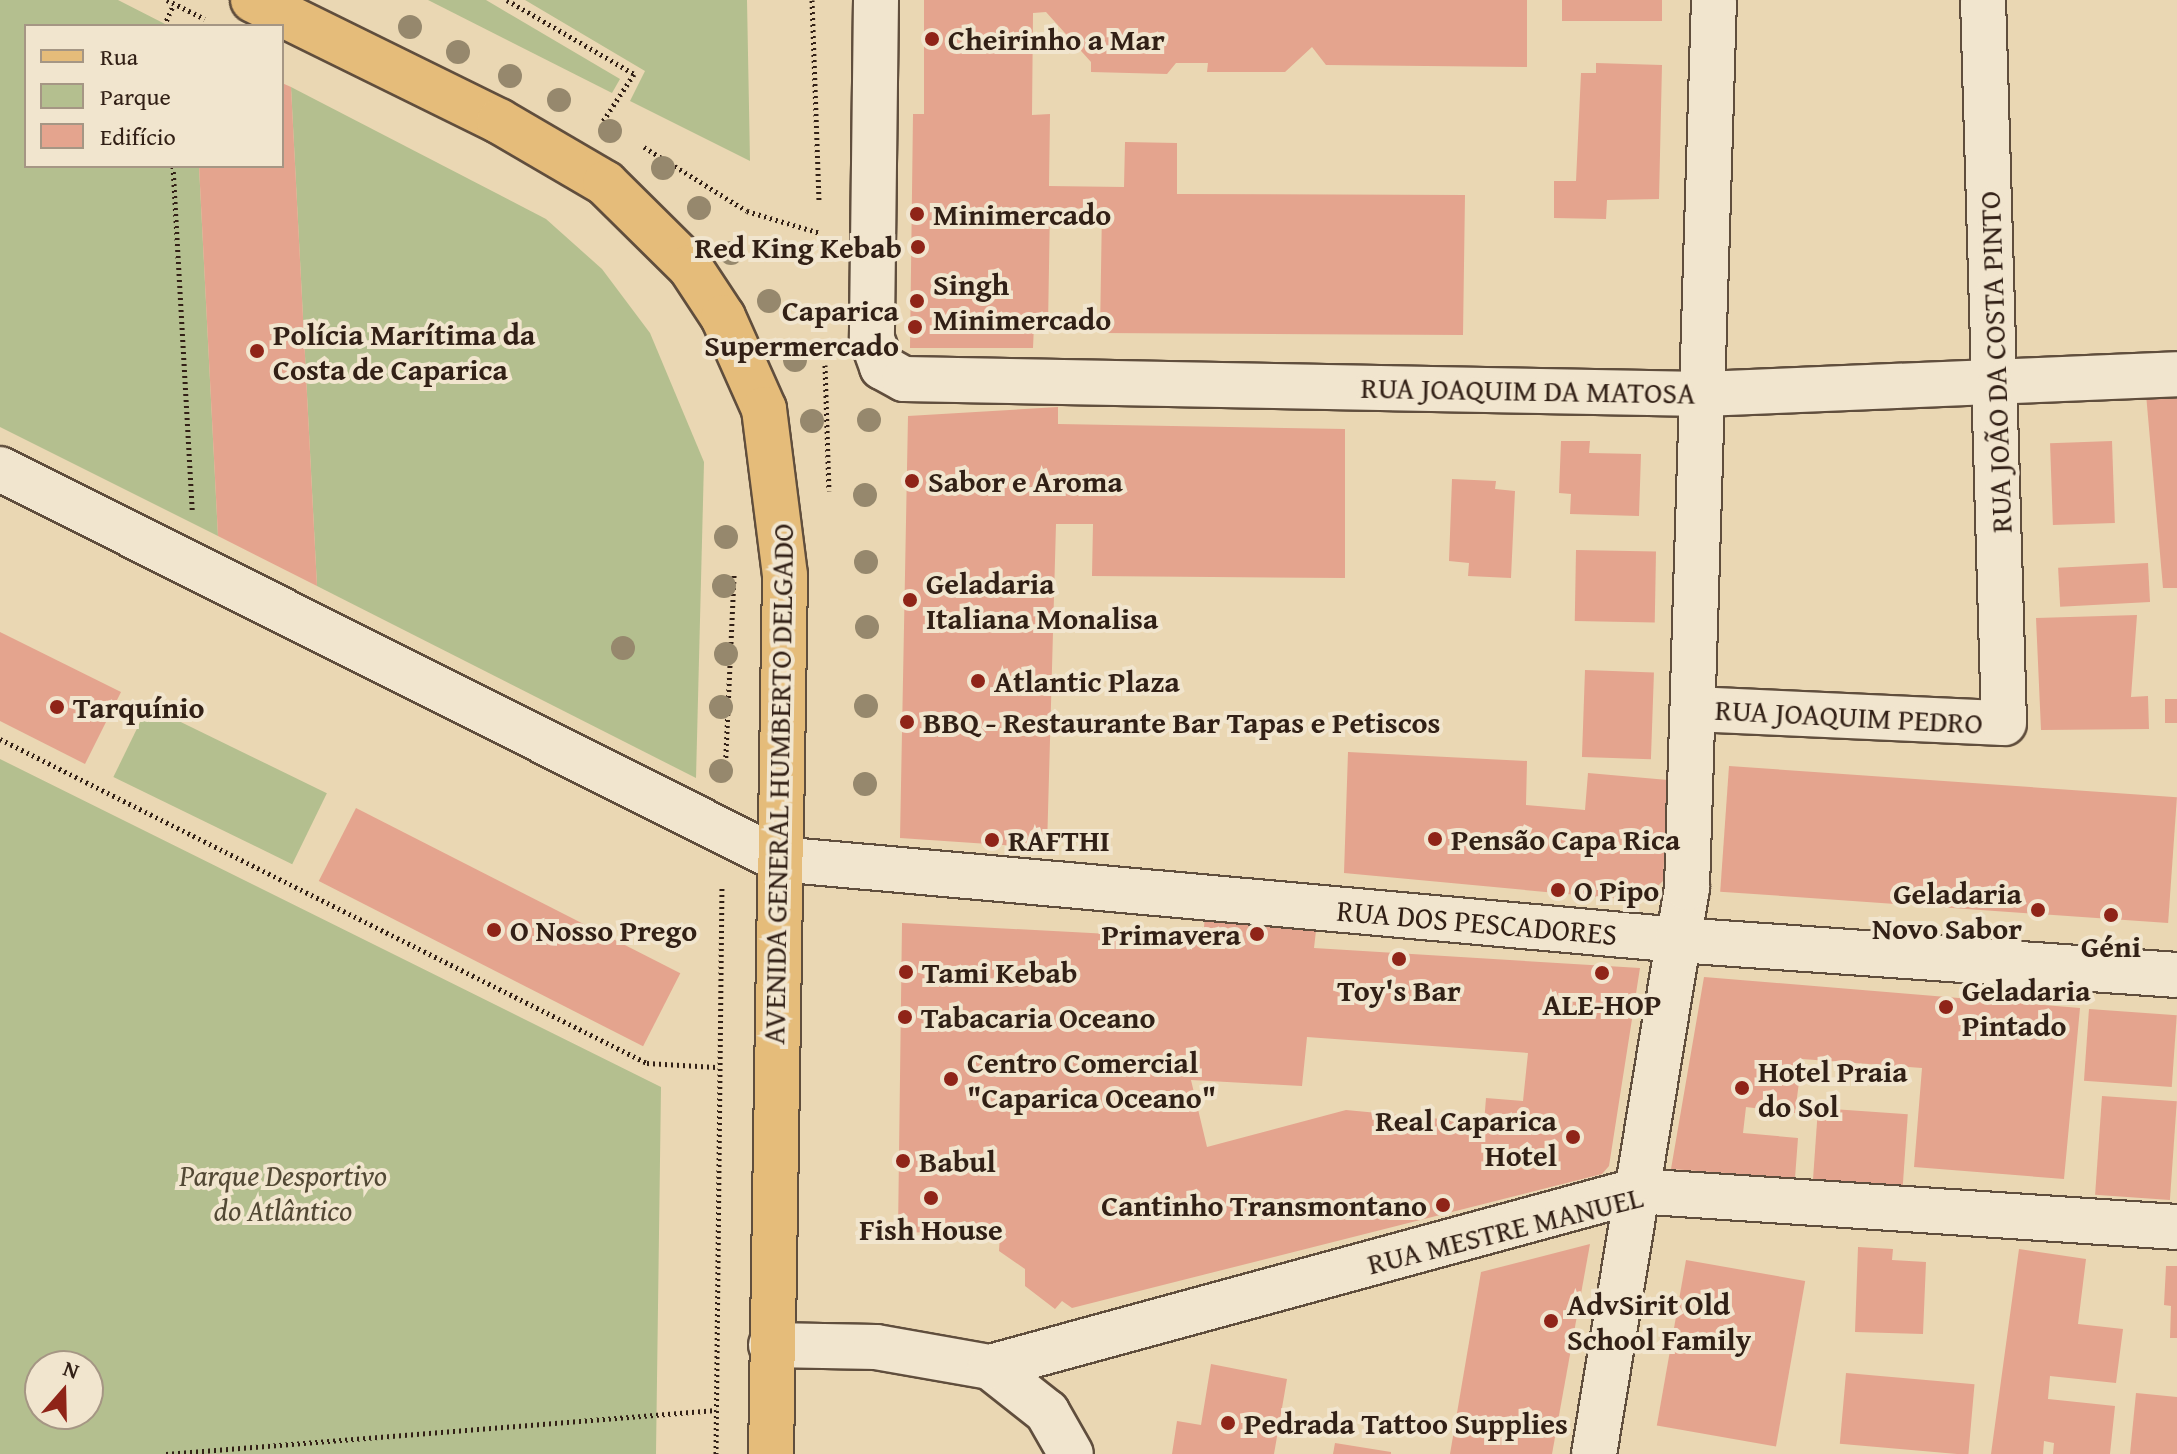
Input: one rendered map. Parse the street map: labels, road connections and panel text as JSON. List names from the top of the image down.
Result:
{
  "streets": {
    "main road": ["AVENIDA GENERAL HUMBERTO DELGADO"],
    "street": [
      "RUA JOÃO DA COSTA PINTO",
      "RUA JOAQUIM DA MATOSA",
      "RUA JOAQUIM PEDRO",
      "RUA DOS PESCADORES",
      "RUA MESTRE MANUEL"
    ]
  },
  "crossings": [
    ["RUA JOÃO DA COSTA PINTO", "RUA JOAQUIM DA MATOSA"],
    ["RUA JOÃO DA COSTA PINTO", "RUA JOAQUIM PEDRO"],
    ["AVENIDA GENERAL HUMBERTO DELGADO", "RUA DOS PESCADORES"]
  ],
  "parks": ["Parque Desportivo do Atlântico"],
  "places": [
    "Cheirinho a Mar",
    "Minimercado",
    "Red King Kebab",
    "Singh Minimercado",
    "Caparica Supermercado",
    "Polícia Marítima da Costa de Caparica",
    "Sabor e Aroma",
    "Geladaria Italiana Monalisa",
    "Atlantic Plaza",
    "Tarquínio",
    "BBQ - Restaurante Bar Tapas e Petiscos",
    "Pensão Capa Rica",
    "RAFTHI",
    "O Pipo",
    "Geladaria Novo Sabor",
    "Géni",
    "O Nosso Prego",
    "Primavera",
    "Toy's Bar",
    "Tami Kebab",
    "ALE-HOP",
    "Geladaria Pintado",
    "Tabacaria Oceano",
    "Centro Comercial \"Caparica Oceano\"",
    "Hotel Praia do Sol",
    "Real Caparica Hotel",
    "Babul",
    "Fish House",
    "Cantinho Transmontano",
    "AdvSirit Old School Family",
    "Pedrada Tattoo Supplies"
  ],
  "legend": ["Rua", "Parque", "Edifício"],
  "north": "top"
}
